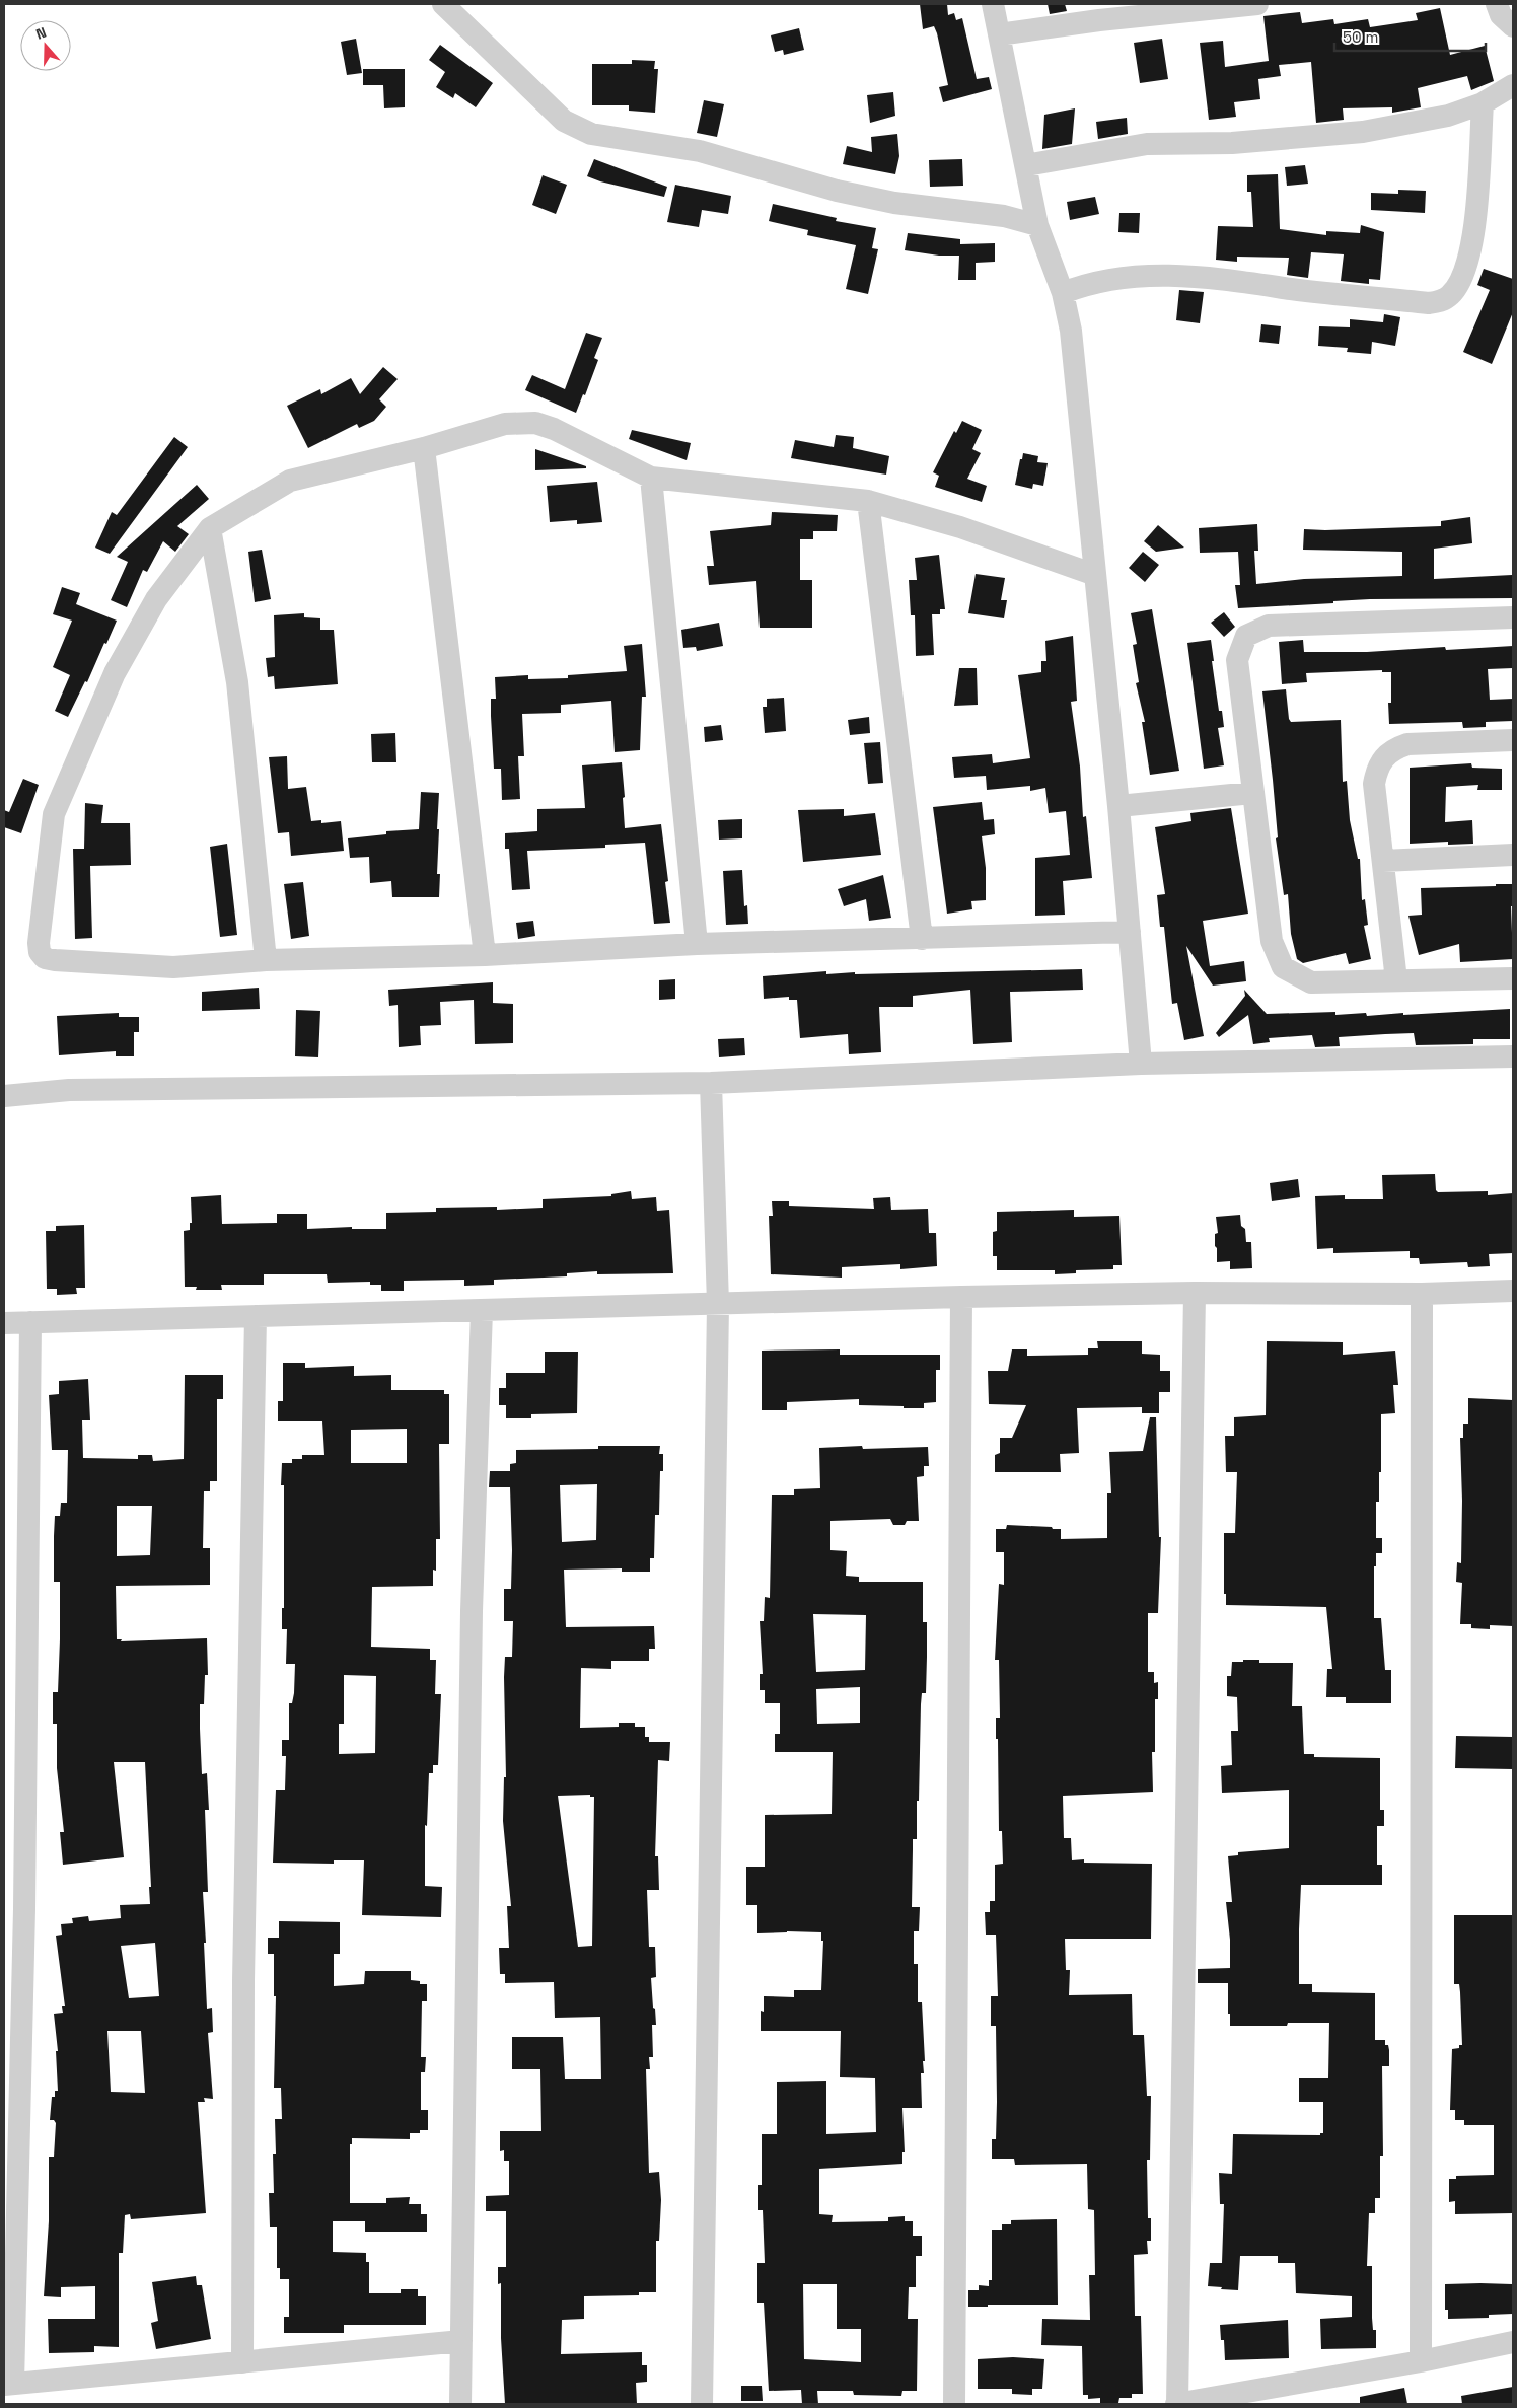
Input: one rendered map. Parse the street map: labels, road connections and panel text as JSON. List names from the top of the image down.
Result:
{
  "scale_bar": "50 m",
  "north": "top"
}
